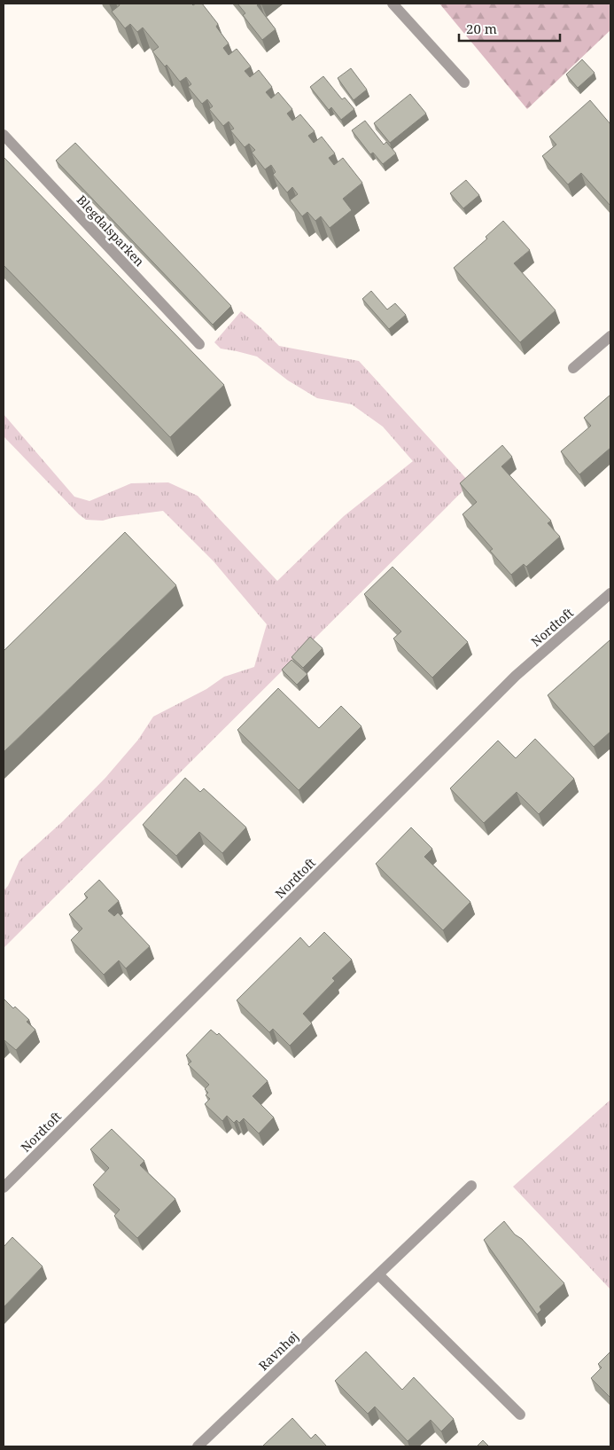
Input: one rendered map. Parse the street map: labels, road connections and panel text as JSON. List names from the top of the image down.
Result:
{
  "streets": {
    "street": ["Blegdalsparken", "Nordtoft", "Ravnhøj"]
  },
  "scale_bar": "20 m"
}
